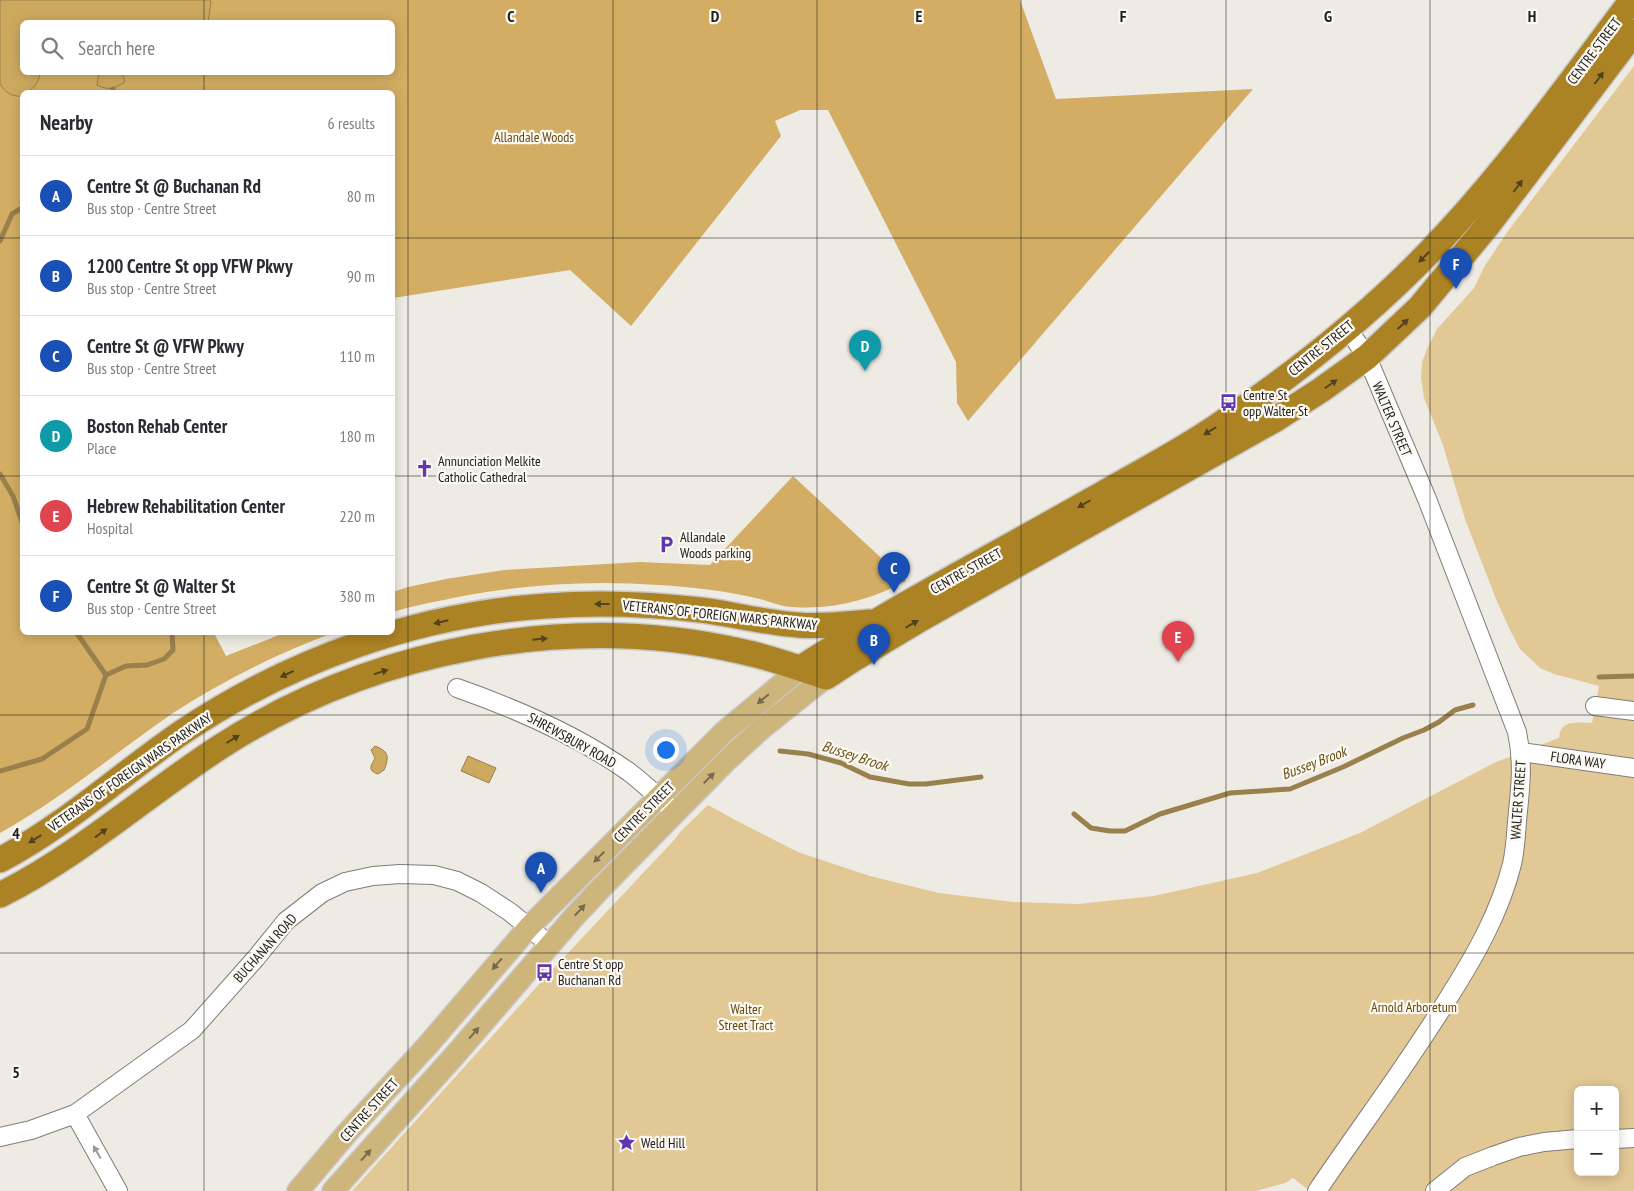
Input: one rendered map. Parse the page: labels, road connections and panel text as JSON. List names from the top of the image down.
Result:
{
  "streets": {
    "highway": ["CENTRE STREET", "VETERANS OF FOREIGN WARS PARKWAY"],
    "street": [
      "WALTER STREET",
      "SHREWSBURY ROAD",
      "FLORA WAY",
      "BUCHANAN ROAD"
    ]
  },
  "crossings": [
    ["CENTRE STREET", "WALTER STREET"],
    ["CENTRE STREET", "VETERANS OF FOREIGN WARS PARKWAY"],
    ["CENTRE STREET", "SHREWSBURY ROAD"],
    ["CENTRE STREET", "BUCHANAN ROAD"],
    ["WALTER STREET", "FLORA WAY"]
  ],
  "water": ["Bussey Brook"],
  "parks": ["Allandale Woods", "Arnold Arboretum", "Walter Street Tract"],
  "places": {
    "bus stop": ["Centre St opp Walter St", "Centre St opp Buchanan Rd"],
    "church": ["Annunciation Melkite Catholic Cathedral"],
    "parking": ["Allandale Woods parking"],
    "place": ["Weld Hill"]
  },
  "page": {
    "search": "Search here",
    "heading": ["Nearby", "6 results"],
    "list": [
      {
        "mark": "A",
        "name": "Centre St @ Buchanan Rd",
        "note": "Bus stop · Centre Street",
        "value": "80 m"
      },
      {
        "mark": "B",
        "name": "1200 Centre St opp VFW Pkwy",
        "note": "Bus stop · Centre Street",
        "value": "90 m"
      },
      {
        "mark": "C",
        "name": "Centre St @ VFW Pkwy",
        "note": "Bus stop · Centre Street",
        "value": "110 m"
      },
      {
        "mark": "D",
        "name": "Boston Rehab Center",
        "note": "Place",
        "value": "180 m"
      },
      {
        "mark": "E",
        "name": "Hebrew Rehabilitation Center",
        "note": "Hospital",
        "value": "220 m"
      },
      {
        "mark": "F",
        "name": "Centre St @ Walter St",
        "note": "Bus stop · Centre Street",
        "value": "380 m"
      }
    ],
    "pins": [
      "F",
      "D",
      "C",
      "E",
      "B",
      "A"
    ],
    "map_buttons": ["+", "−"]
  },
  "grid": {
    "columns": [
      "C",
      "D",
      "E",
      "F",
      "G",
      "H"
    ],
    "rows": ["4", "5"]
  }
}
